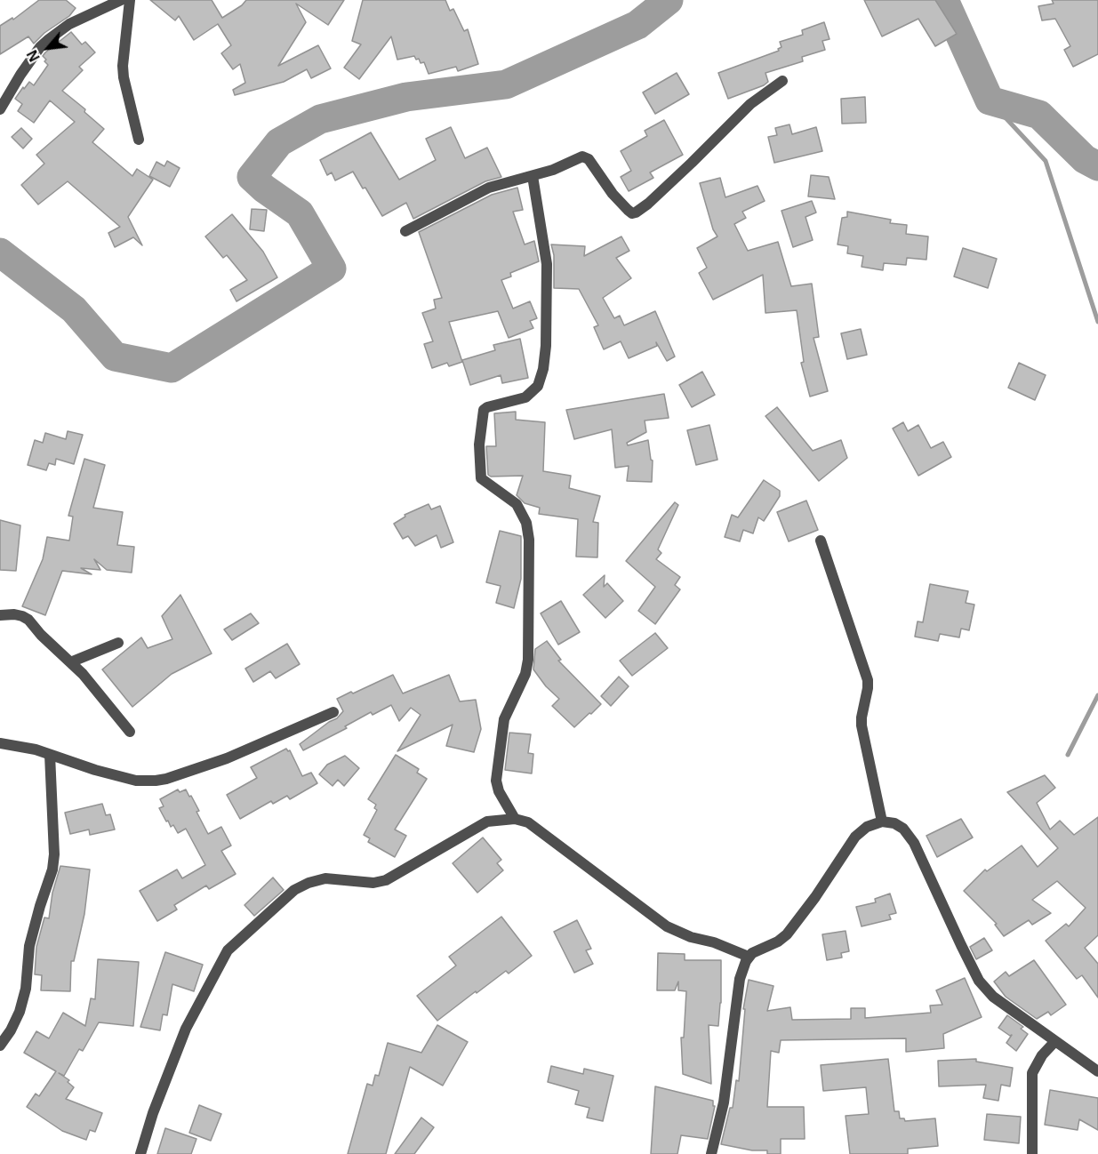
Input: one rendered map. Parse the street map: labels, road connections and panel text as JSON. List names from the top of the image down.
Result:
{
  "north": "bottom left"
}
